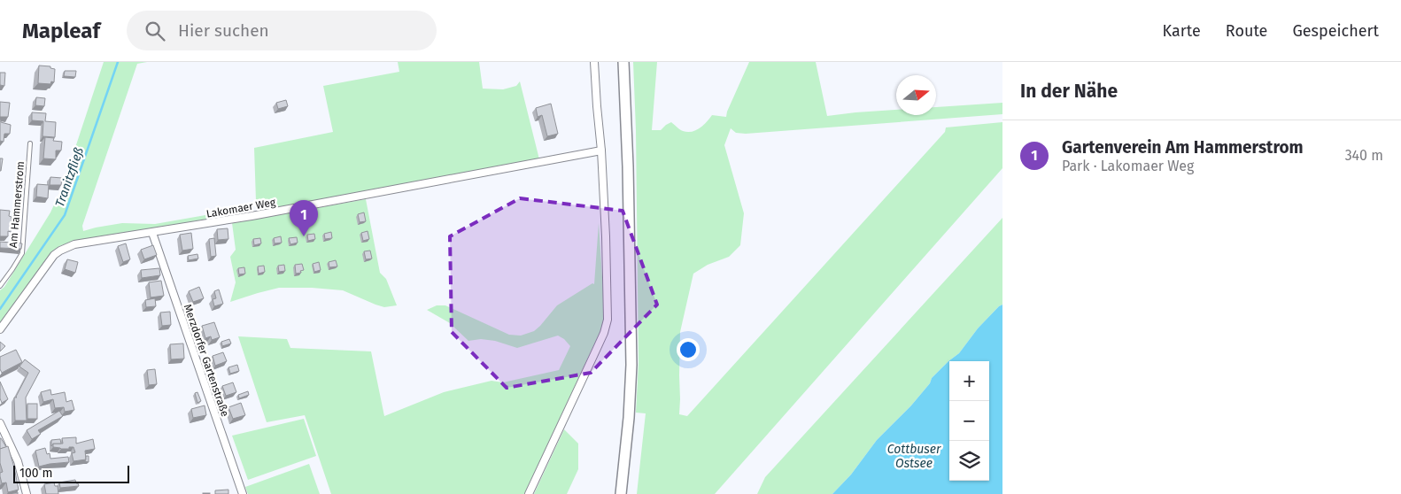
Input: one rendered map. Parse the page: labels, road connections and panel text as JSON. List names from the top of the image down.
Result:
{
  "streets": {
    "street": ["Lakomaer Weg", "Merzdorfer Gartenstraße"],
    "lane": ["Am Hammerstrom"]
  },
  "crossings": [
    ["Lakomaer Weg", "Merzdorfer Gartenstraße"]
  ],
  "water": ["Tranitzfließ", "Cottbuser Ostsee"],
  "scale_bar": "100 m",
  "north": "right",
  "page": {
    "header": "Mapleaf",
    "search": "Hier suchen",
    "nav": ["Karte", "Route", "Gespeichert"],
    "heading": "In der Nähe",
    "list": [
      {
        "mark": "1",
        "name": "Gartenverein Am Hammerstrom",
        "note": "Park · Lakomaer Weg",
        "value": "340 m"
      }
    ],
    "pins": "1",
    "map_buttons": ["+", "−"],
    "scale": "100 m"
  }
}
